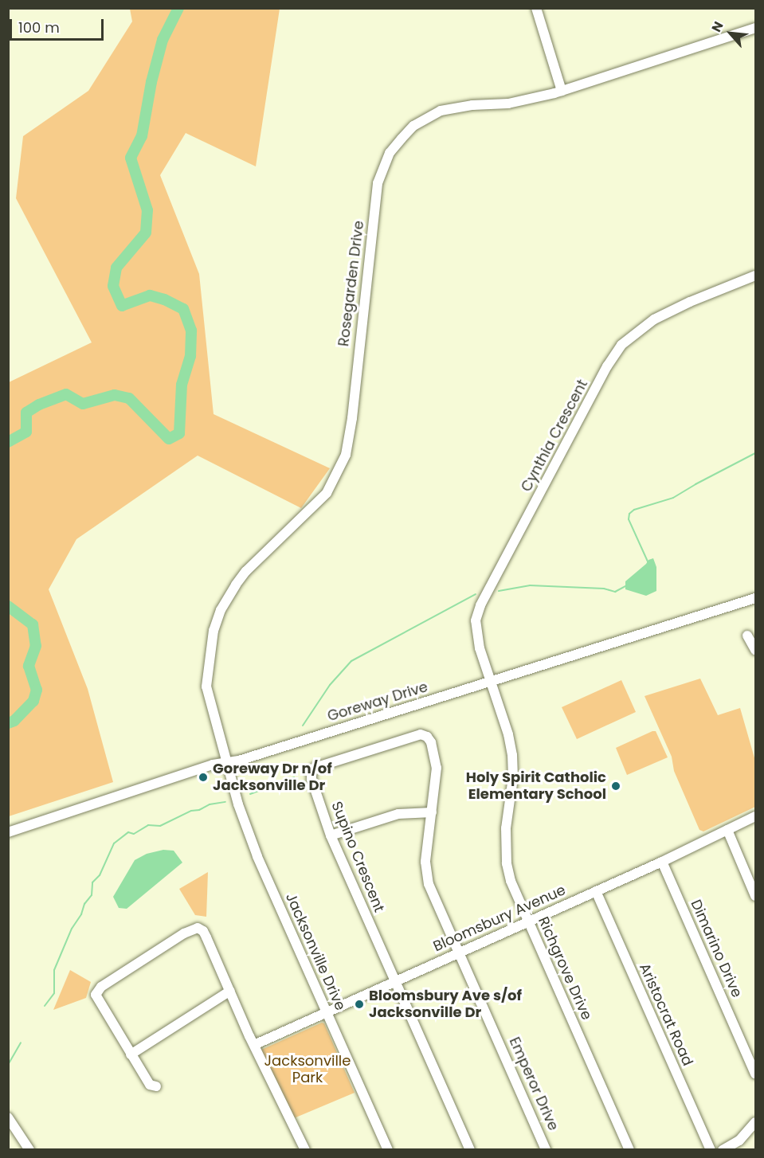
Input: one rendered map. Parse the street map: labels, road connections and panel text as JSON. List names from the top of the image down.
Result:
{
  "streets": {
    "street": [
      "Rosegarden Drive",
      "Cynthia Crescent",
      "Goreway Drive",
      "Supino Crescent",
      "Bloomsbury Avenue",
      "Dimarino Drive",
      "Jacksonville Drive",
      "Richgrove Drive",
      "Aristocrat Road",
      "Emperor Drive"
    ]
  },
  "crossings": [
    ["Rosegarden Drive", "Goreway Drive"],
    ["Rosegarden Drive", "Jacksonville Drive"],
    ["Cynthia Crescent", "Goreway Drive"],
    ["Cynthia Crescent", "Richgrove Drive"],
    ["Goreway Drive", "Jacksonville Drive"],
    ["Goreway Drive", "Richgrove Drive"],
    ["Supino Crescent", "Bloomsbury Avenue"],
    ["Supino Crescent", "Emperor Drive"],
    ["Bloomsbury Avenue", "Dimarino Drive"],
    ["Bloomsbury Avenue", "Jacksonville Drive"],
    ["Bloomsbury Avenue", "Richgrove Drive"],
    ["Bloomsbury Avenue", "Aristocrat Road"],
    ["Bloomsbury Avenue", "Emperor Drive"]
  ],
  "parks": ["Jacksonville Park"],
  "places": ["Goreway Dr n/of Jacksonville Dr", "Holy Spirit Catholic Elementary School", "Bloomsbury Ave s/of Jacksonville Dr"],
  "scale_bar": "100 m",
  "north": "top left"
}
